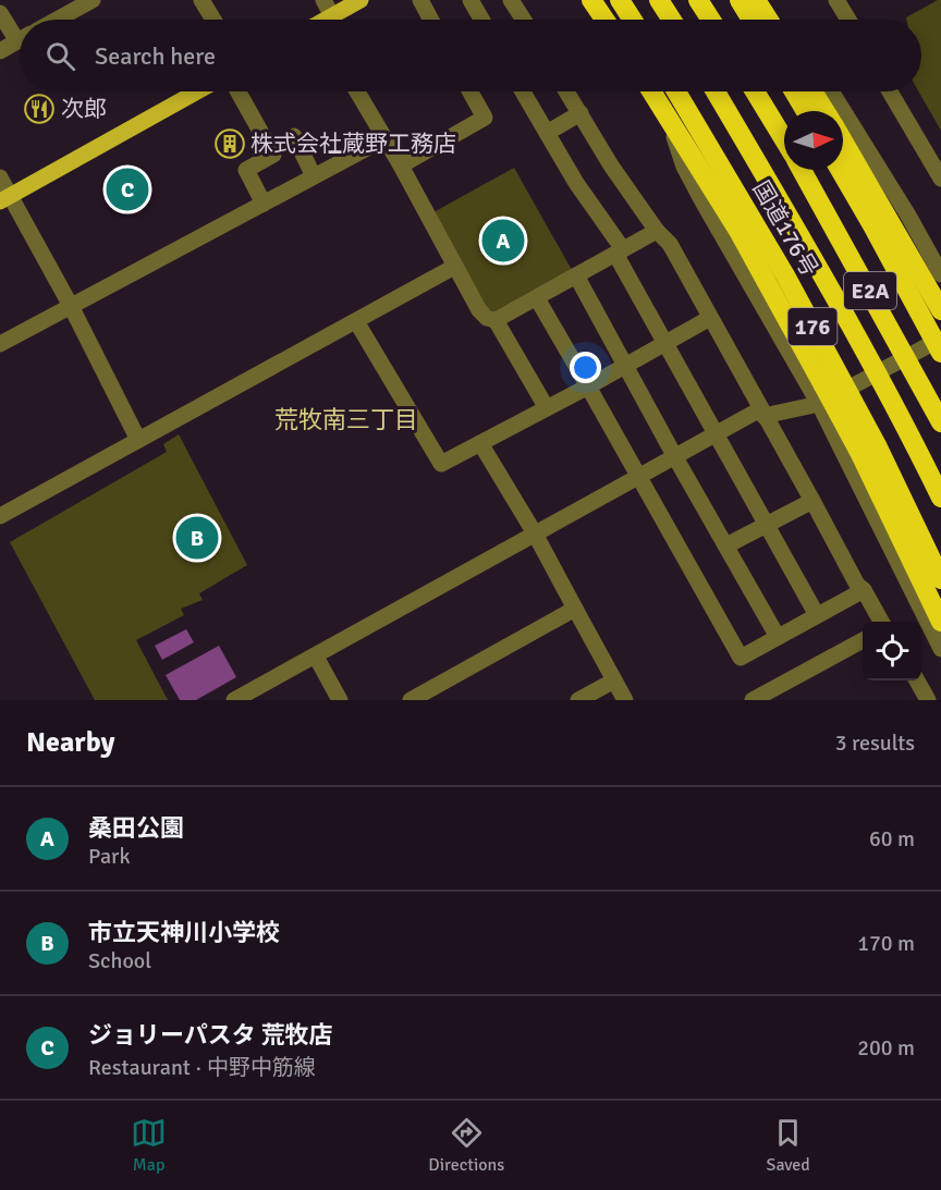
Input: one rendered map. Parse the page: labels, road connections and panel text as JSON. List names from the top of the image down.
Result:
{
  "streets": {
    "highway": ["国道176号", "E2A", "176"]
  },
  "districts": ["荒牧南三丁目"],
  "places": {
    "restaurant": ["次郎"],
    "building": ["株式会社蔵野工務店"]
  },
  "north": "right",
  "page": {
    "search": "Search here",
    "pins": ["C", "A", "B"],
    "heading": ["Nearby", "3 results"],
    "list": [
      {
        "mark": "A",
        "name": "桑田公園",
        "note": "Park",
        "value": "60 m"
      },
      {
        "mark": "B",
        "name": "市立天神川小学校",
        "note": "School",
        "value": "170 m"
      },
      {
        "mark": "C",
        "name": "ジョリーパスタ 荒牧店",
        "note": "Restaurant · 中野中筋線",
        "value": "200 m"
      }
    ],
    "nav": ["Map", "Directions", "Saved"]
  }
}
